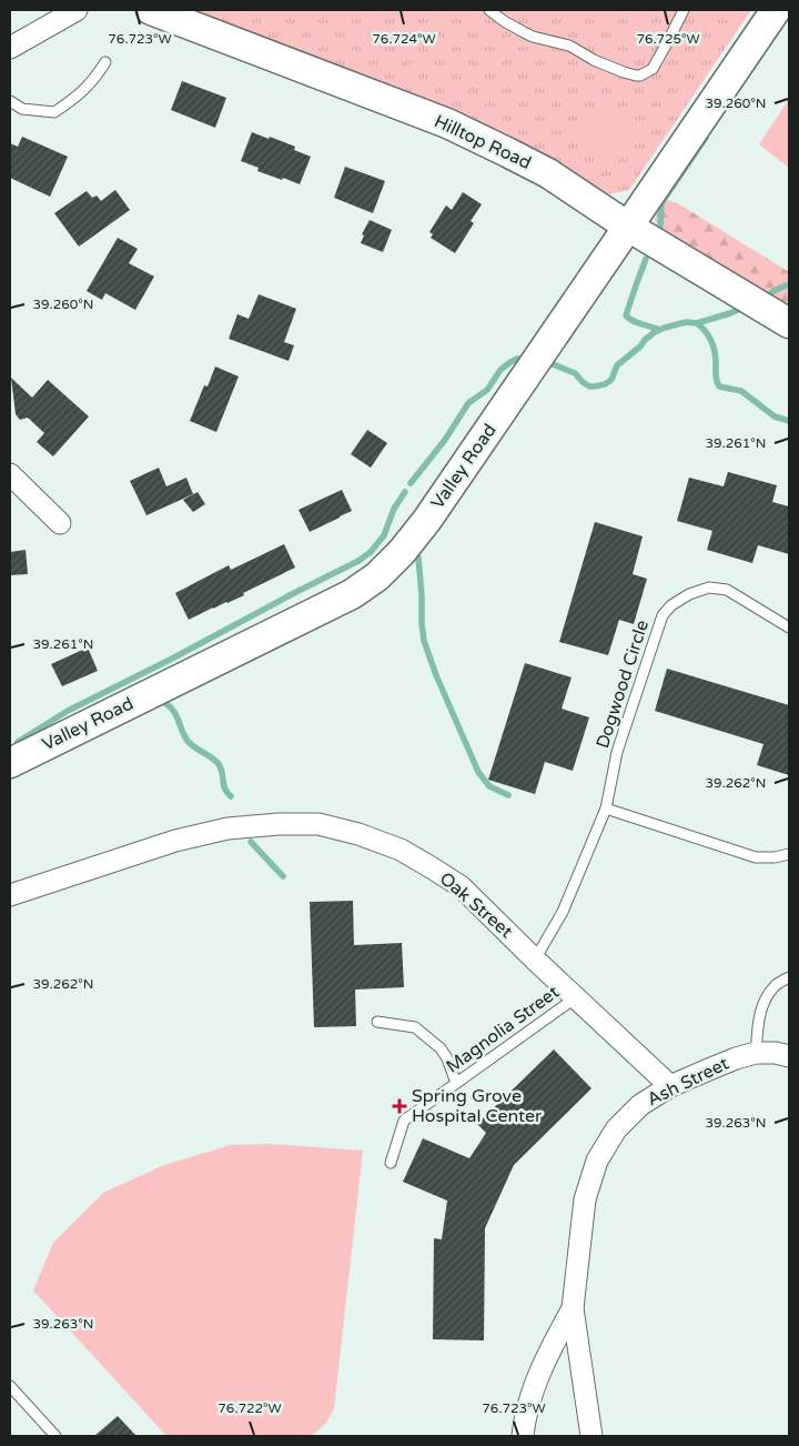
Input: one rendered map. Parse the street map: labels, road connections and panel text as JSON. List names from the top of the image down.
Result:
{
  "streets": {
    "street": [
      "Hilltop Road",
      "Valley Road",
      "Oak Street",
      "Ash Street"
    ],
    "lane": ["Dogwood Circle", "Magnolia Street"]
  },
  "crossings": [
    ["Hilltop Road", "Valley Road"],
    ["Dogwood Circle", "Oak Street"],
    ["Oak Street", "Magnolia Street"],
    ["Oak Street", "Ash Street"]
  ],
  "places": {
    "health": ["Spring Grove Hospital Center"]
  },
  "coordinates": [
    "76.723°W",
    "76.724°W",
    "76.725°W",
    "39.260°N",
    "39.261°N",
    "39.262°N",
    "39.263°N",
    "76.722°W"
  ]
}
